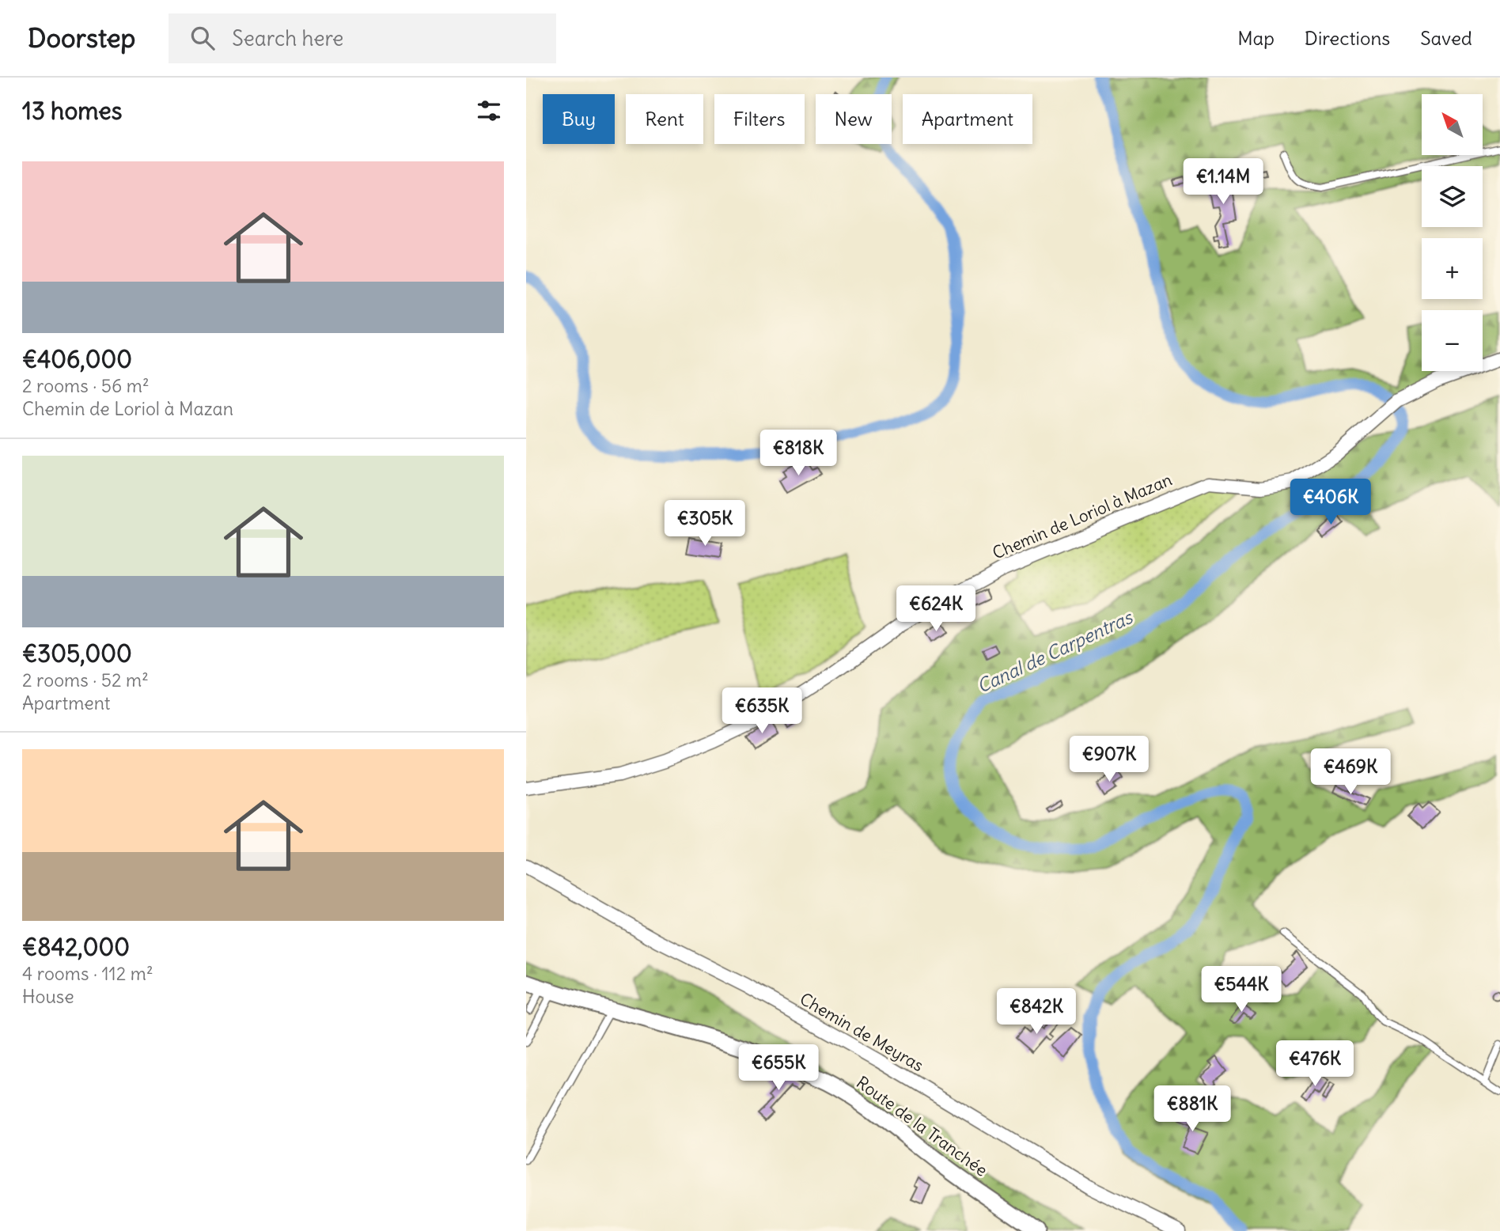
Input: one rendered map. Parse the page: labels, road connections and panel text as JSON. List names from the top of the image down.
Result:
{
  "streets": {
    "street": ["Chemin de Loriol à Mazan", "Chemin de Meyras", "Route de la Tranchée"]
  },
  "water": ["Canal de Carpentras"],
  "north": "top left",
  "page": {
    "header": "Doorstep",
    "search": "Search here",
    "nav": ["Map", "Directions", "Saved"],
    "heading": "13 homes",
    "map_buttons": ["+", "−"],
    "chip": [
      "Buy",
      "Rent",
      "Filters",
      "New",
      "Apartment"
    ],
    "list": [
      {
        "name": "€406,000",
        "note": "2 rooms · 56 m² · Chemin de Loriol à Mazan"
      },
      {
        "name": "€305,000",
        "note": "2 rooms · 52 m² · Apartment"
      },
      {
        "name": "€842,000",
        "note": "4 rooms · 112 m² · House"
      }
    ],
    "price": [
      "€1.14M",
      "€818K",
      "€406K",
      "€305K",
      "€624K",
      "€635K",
      "€907K",
      "€469K",
      "€544K",
      "€842K",
      "€476K",
      "€655K",
      "€881K"
    ]
  }
}
